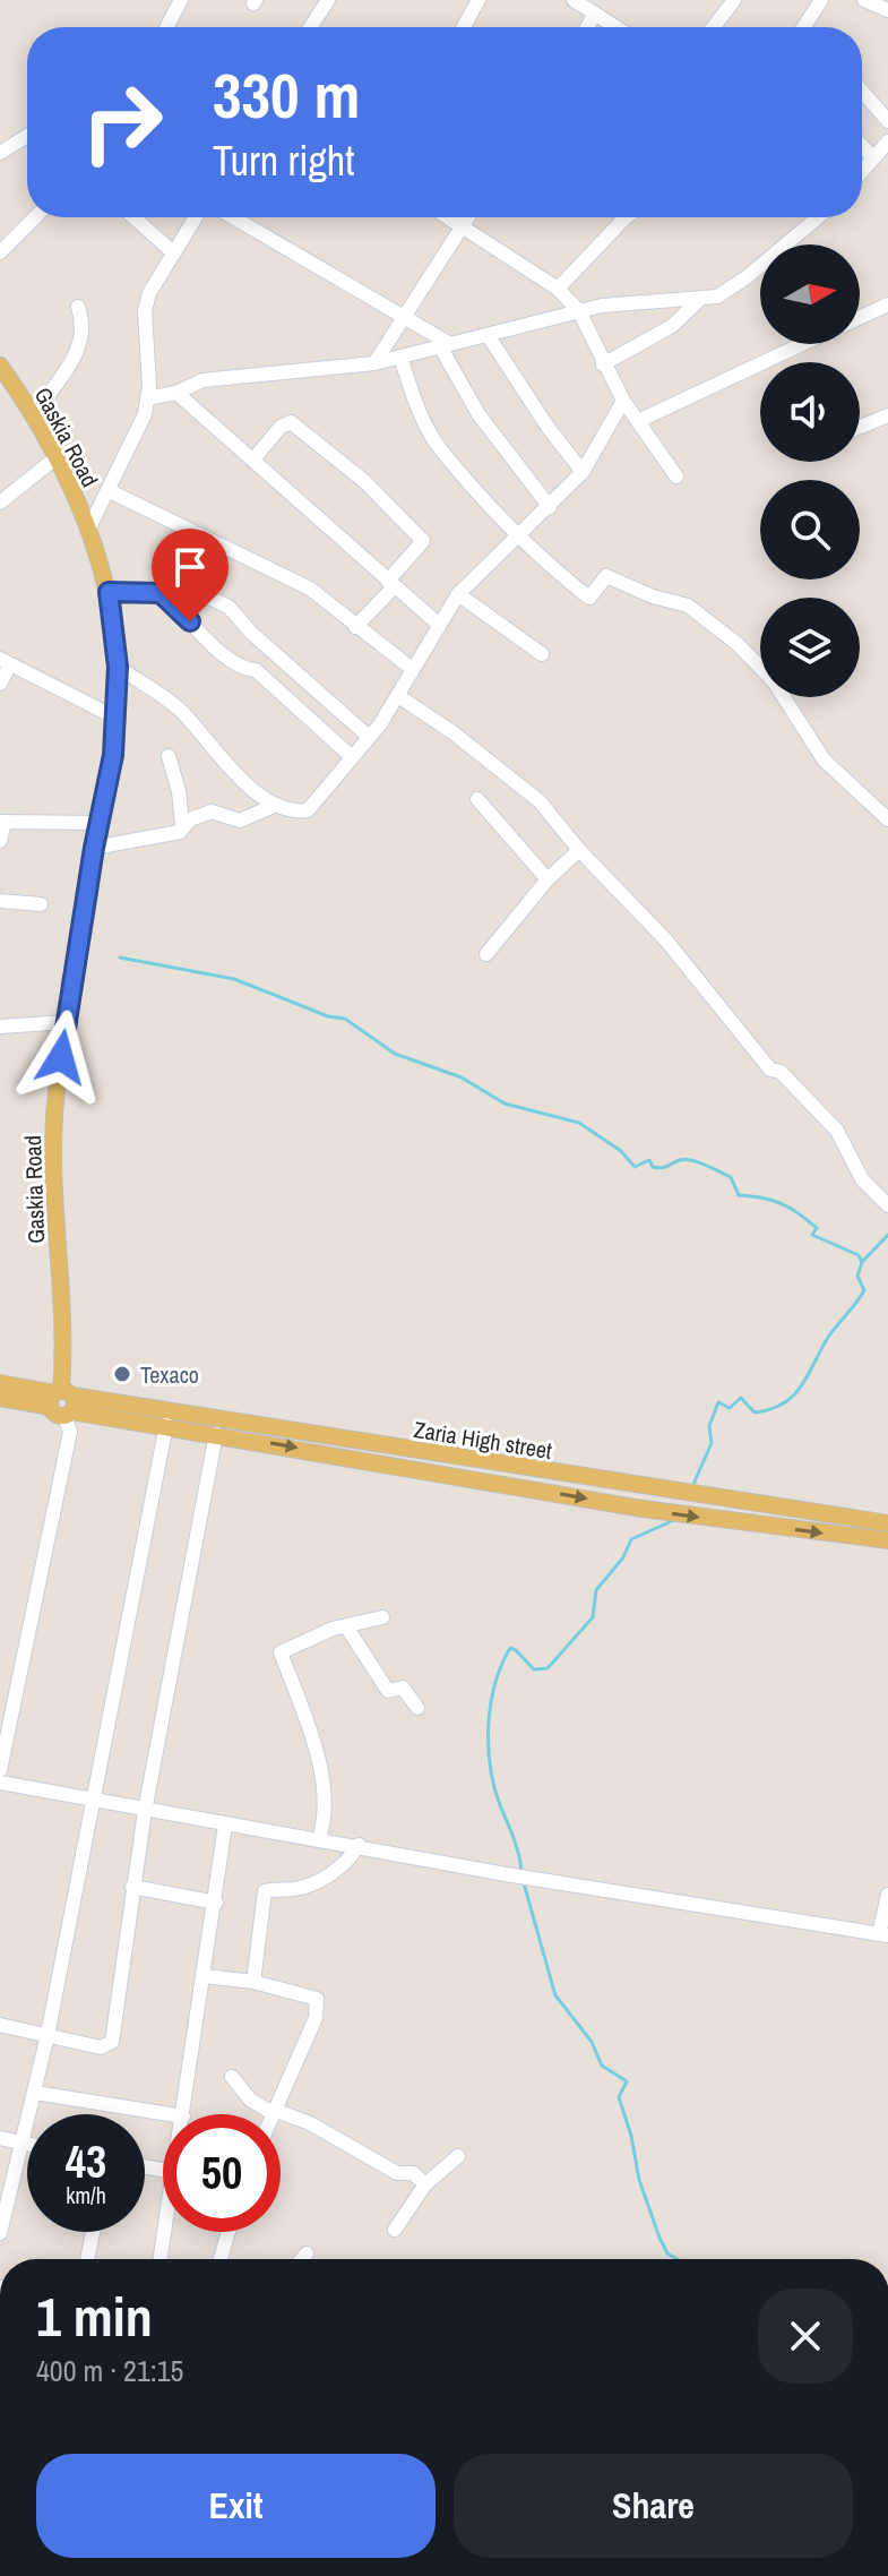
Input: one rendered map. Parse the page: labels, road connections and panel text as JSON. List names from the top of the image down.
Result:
{
  "streets": {
    "main road": ["Gaskia Road", "Zaria High street"]
  },
  "crossings": [
    ["Gaskia Road", "Zaria High street"]
  ],
  "places": ["Texaco"],
  "north": "right",
  "page": {
    "turn": ["330 m", "Turn right"],
    "speed": "43 km/h",
    "limit": "50",
    "heading": ["1 min", "400 m · 21:15"],
    "buttons": ["Exit", "Share"]
  }
}
